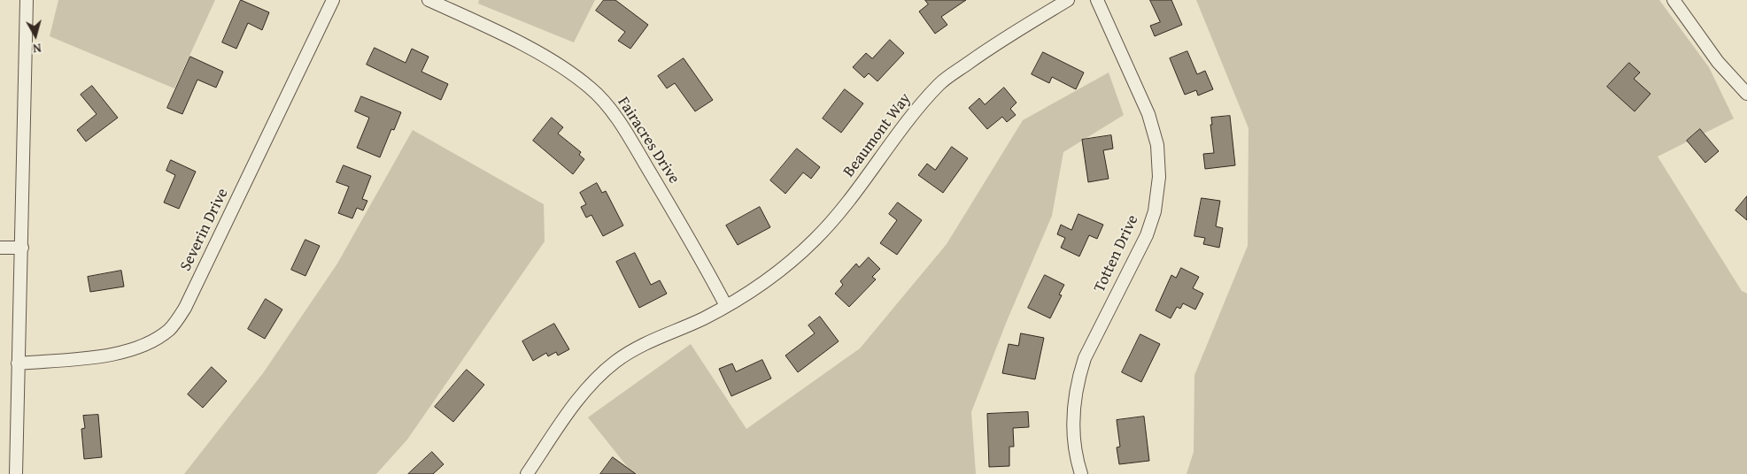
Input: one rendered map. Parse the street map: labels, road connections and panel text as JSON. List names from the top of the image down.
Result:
{
  "streets": {
    "street": [
      "Beaumont Way",
      "Fairacres Drive",
      "Severin Drive",
      "Totten Drive"
    ]
  },
  "crossings": [
    ["Beaumont Way", "Fairacres Drive"]
  ],
  "north": "bottom"
}
